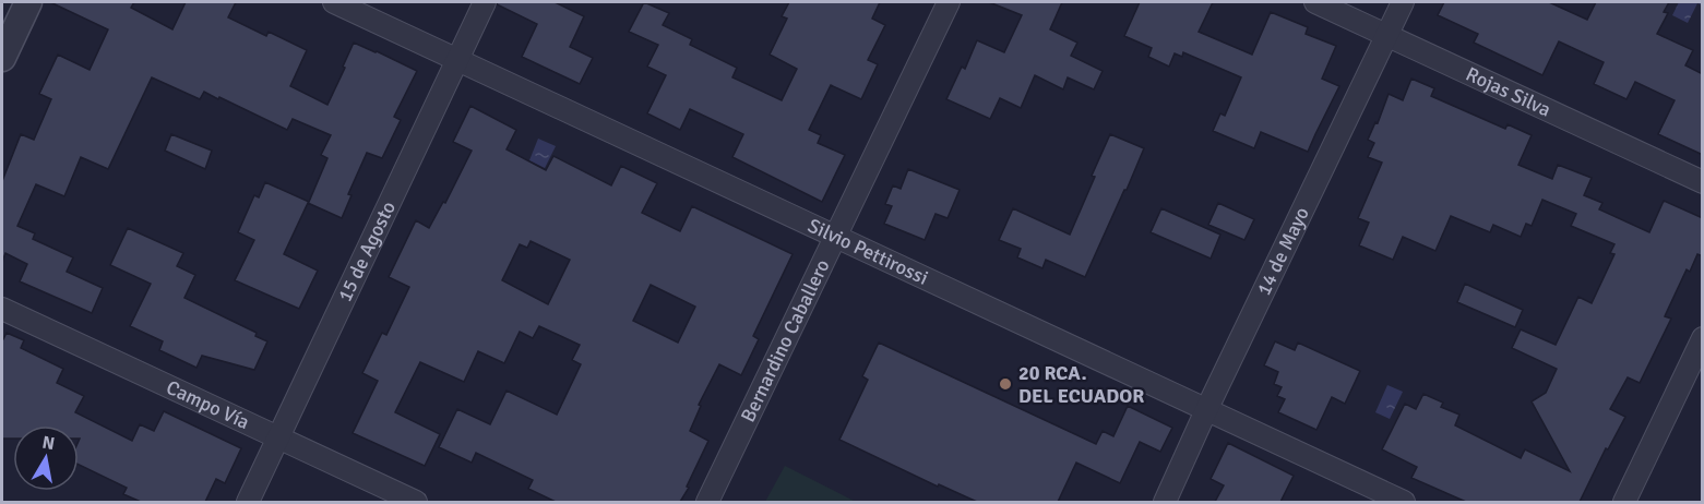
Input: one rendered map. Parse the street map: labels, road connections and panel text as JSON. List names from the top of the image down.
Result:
{
  "streets": {
    "street": [
      "Rojas Silva",
      "15 de Agosto",
      "14 de Mayo",
      "Silvio Pettirossi",
      "Bernardino Caballero",
      "Campo Vía"
    ]
  },
  "crossings": [
    ["Rojas Silva", "14 de Mayo"],
    ["15 de Agosto", "Silvio Pettirossi"],
    ["15 de Agosto", "Campo Vía"],
    ["14 de Mayo", "Silvio Pettirossi"],
    ["Silvio Pettirossi", "Bernardino Caballero"]
  ],
  "places": ["20 RCA. DEL ECUADOR"],
  "north": "top"
}
